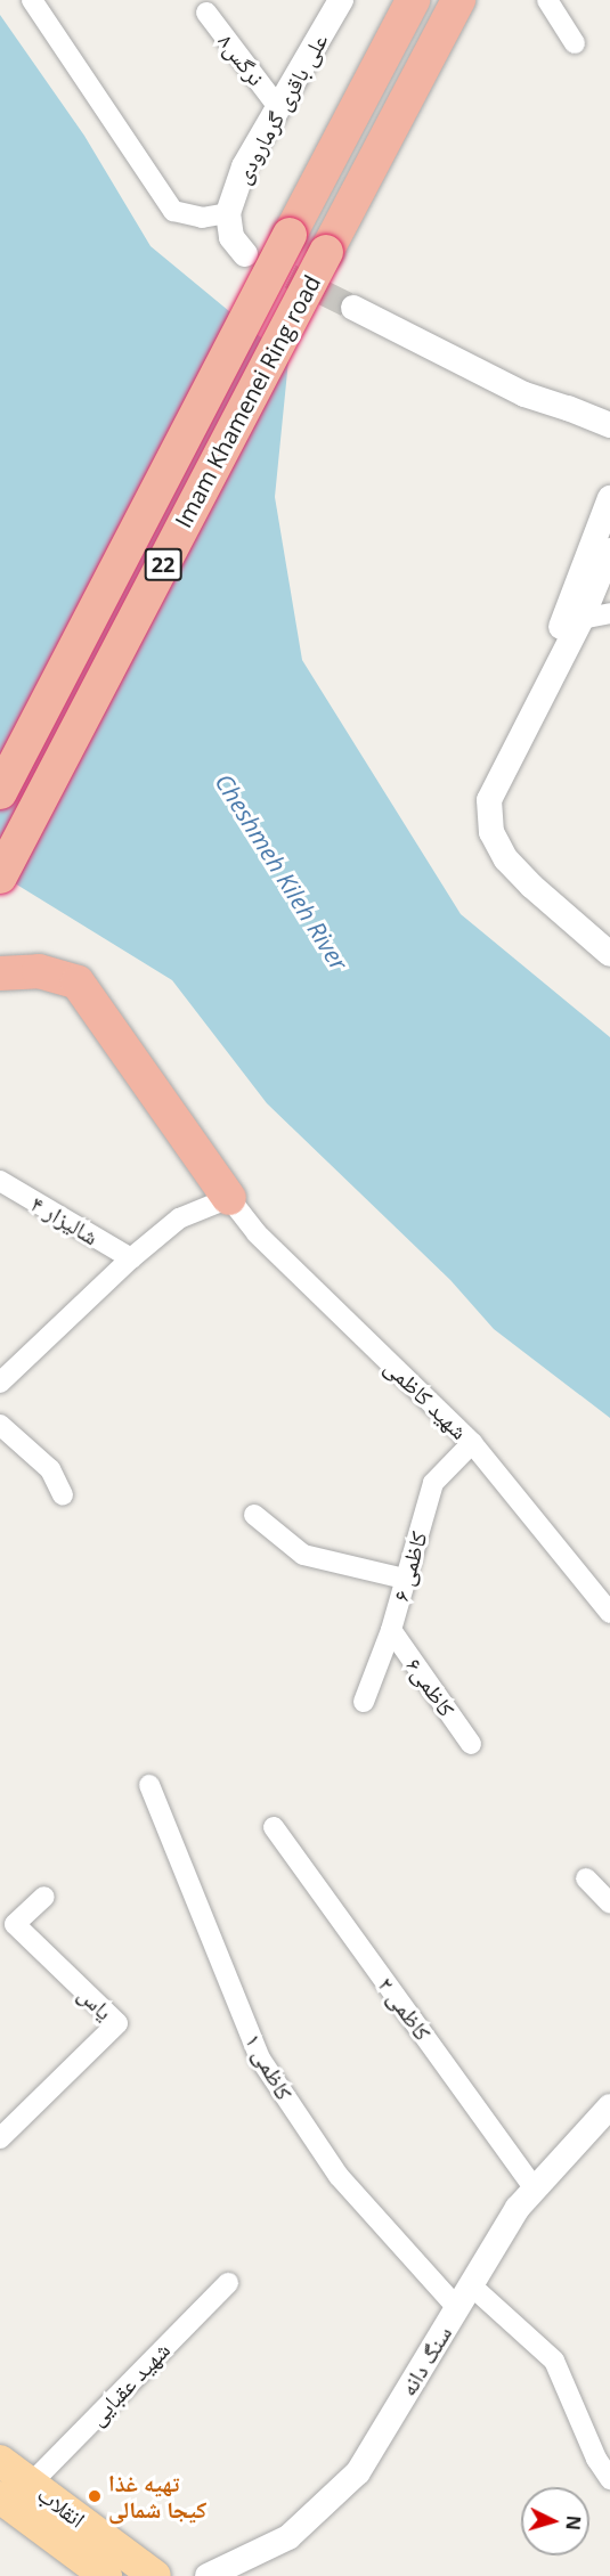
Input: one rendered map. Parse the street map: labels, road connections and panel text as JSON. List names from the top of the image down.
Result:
{
  "streets": {
    "highway": ["Imam Khamenei Ring road", "22"],
    "main road": ["انقلاب"],
    "street": [
      "نرگس۸",
      "علی باقری گرمارودی",
      "شالیزار ۴",
      "شهید کاظمی",
      "کاظمی ۶",
      "کاظمی۶",
      "یاس",
      "کاظمی ۲",
      "کاظمی ۱",
      "سنگ دانه",
      "شهید عقبایی"
    ]
  },
  "crossings": [
    ["نرگس۸", "علی باقری گرمارودی"],
    ["شهید کاظمی", "کاظمی ۶"],
    ["کاظمی ۶", "کاظمی۶"],
    ["کاظمی ۲", "سنگ دانه"],
    ["کاظمی ۱", "سنگ دانه"],
    ["شهید عقبایی", "انقلاب"]
  ],
  "water": ["Cheshmeh Kileh River"],
  "places": ["تهیه غذا کیجا شمالی"],
  "north": "right"
}
